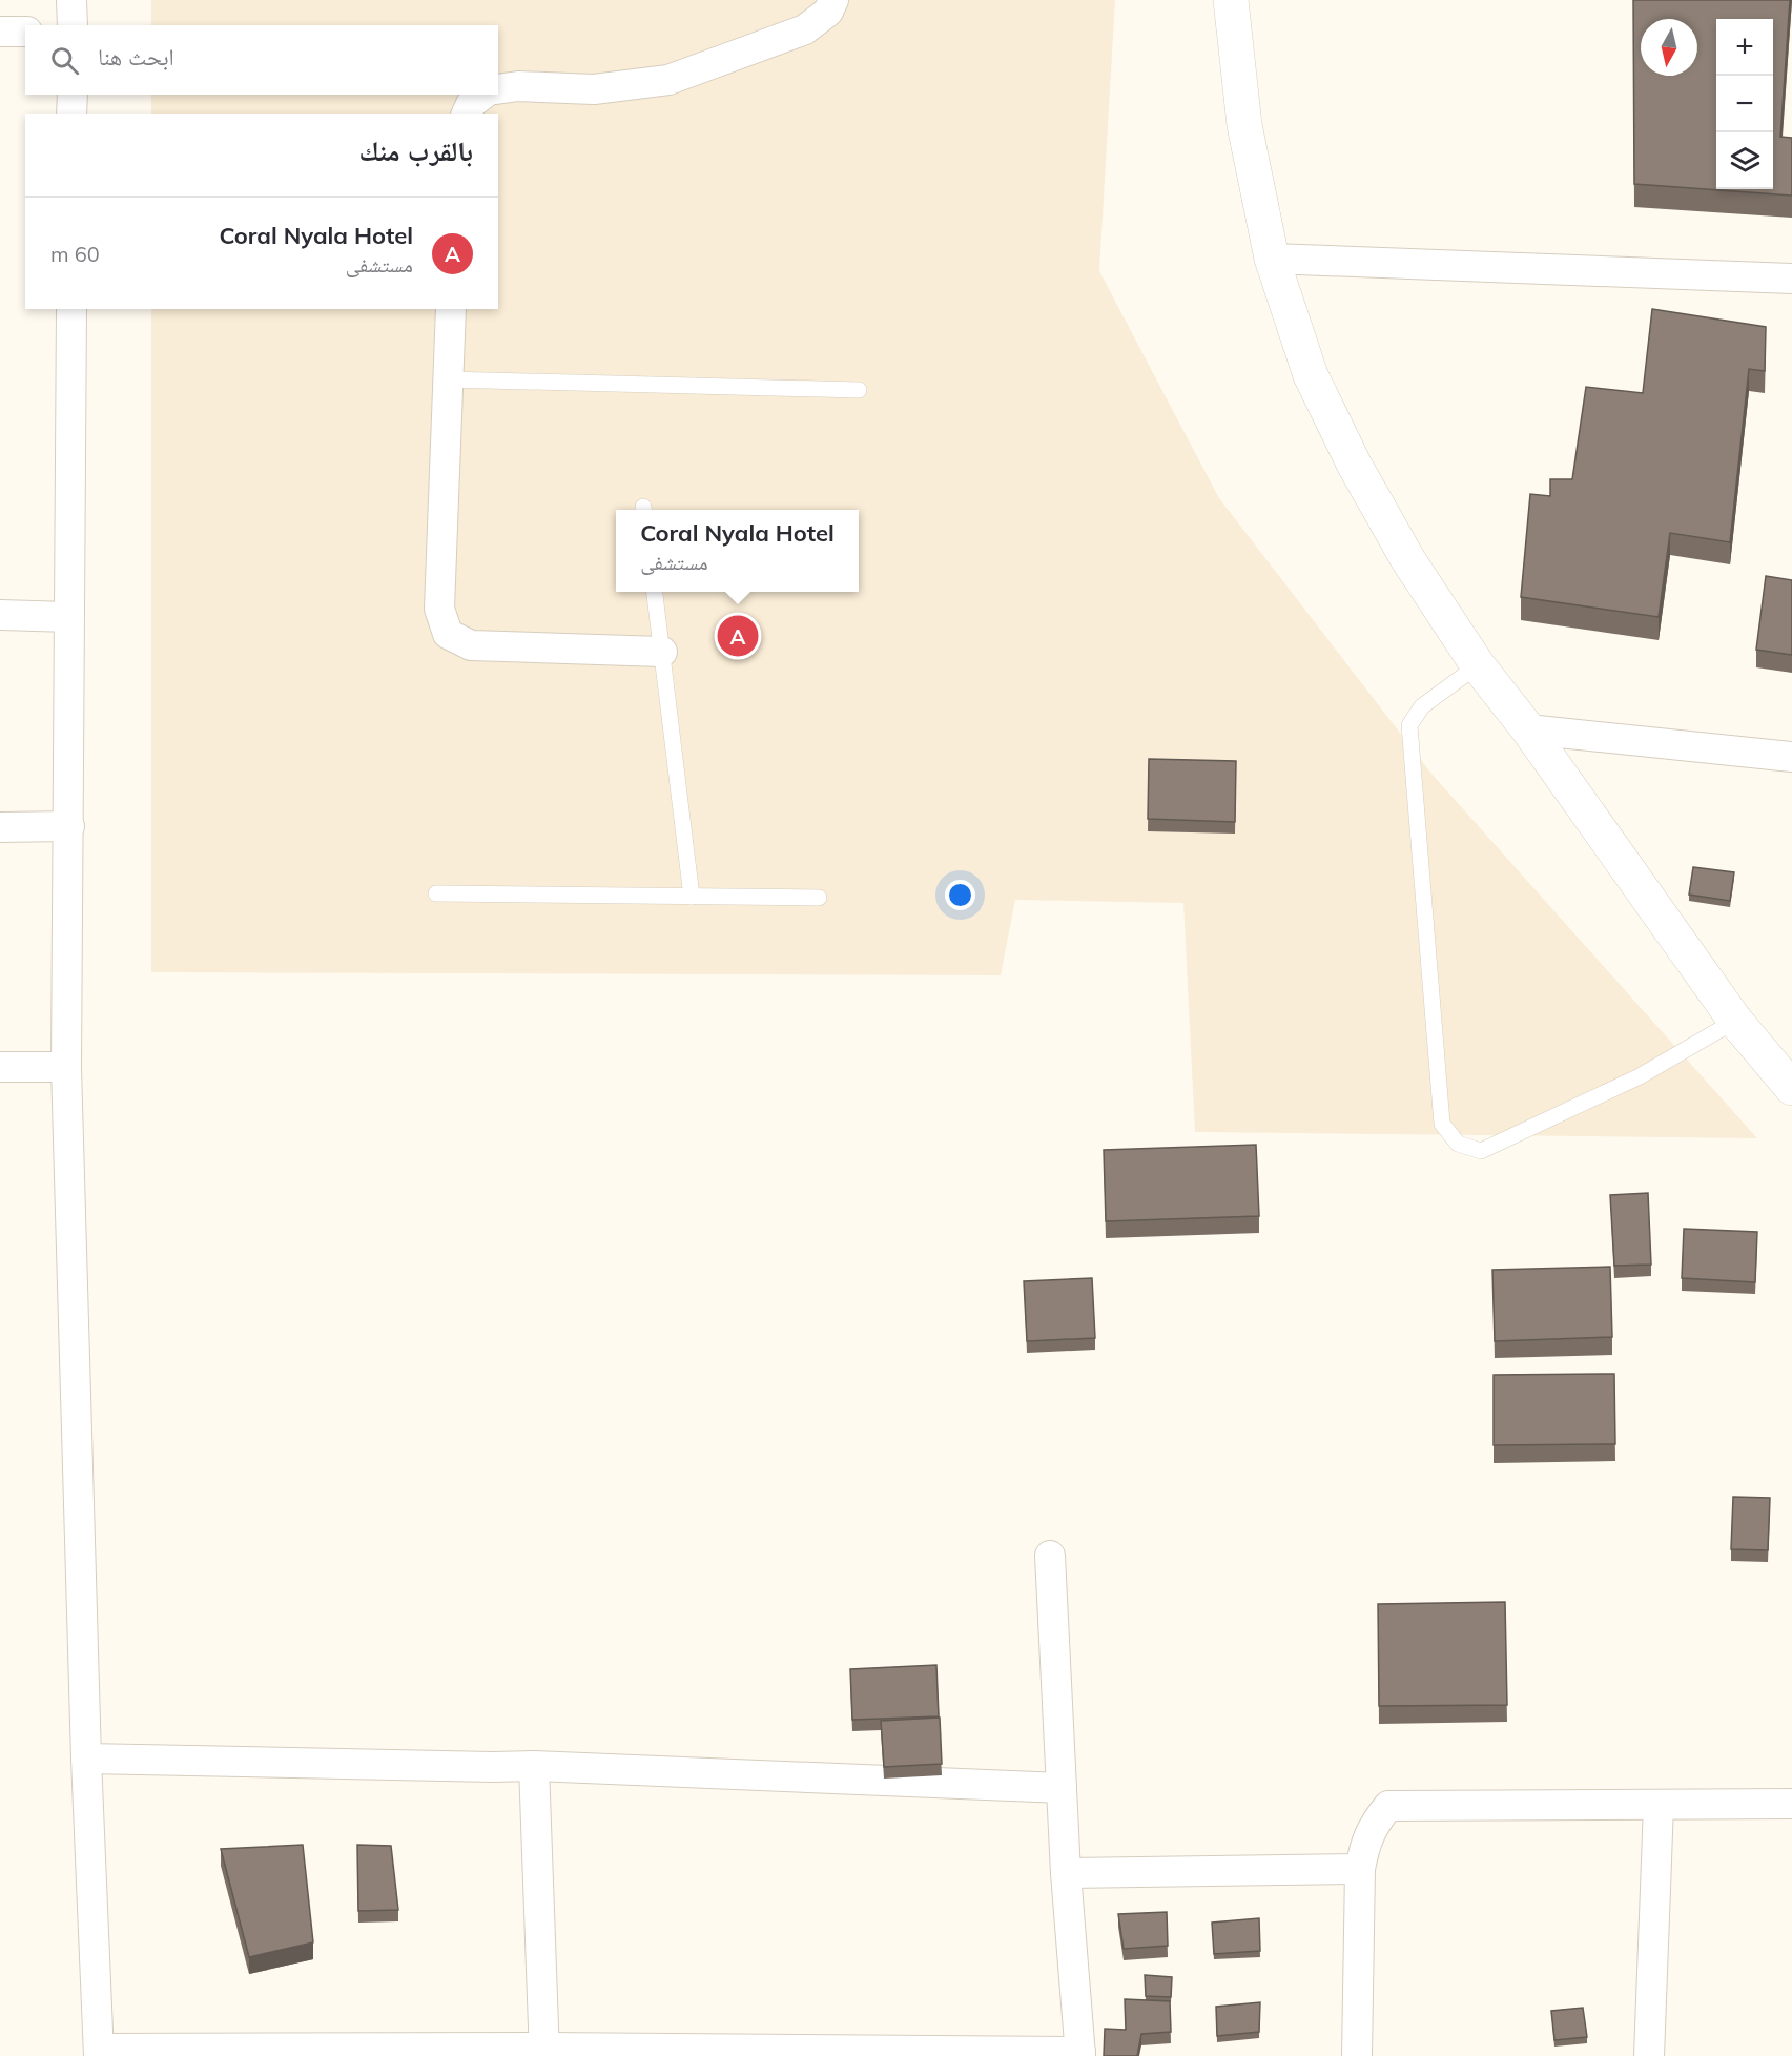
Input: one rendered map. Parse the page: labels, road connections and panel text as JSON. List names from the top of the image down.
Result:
{
  "north": "bottom",
  "page": {
    "map_buttons": ["+", "−"],
    "search": "ابحث هنا",
    "heading": "بالقرب منك",
    "list": [
      {
        "mark": "A",
        "name": "Coral Nyala Hotel",
        "note": "مستشفى",
        "value": "60 m"
      }
    ],
    "popup": ["Coral Nyala Hotel", "مستشفى"],
    "pins": "A"
  }
}
